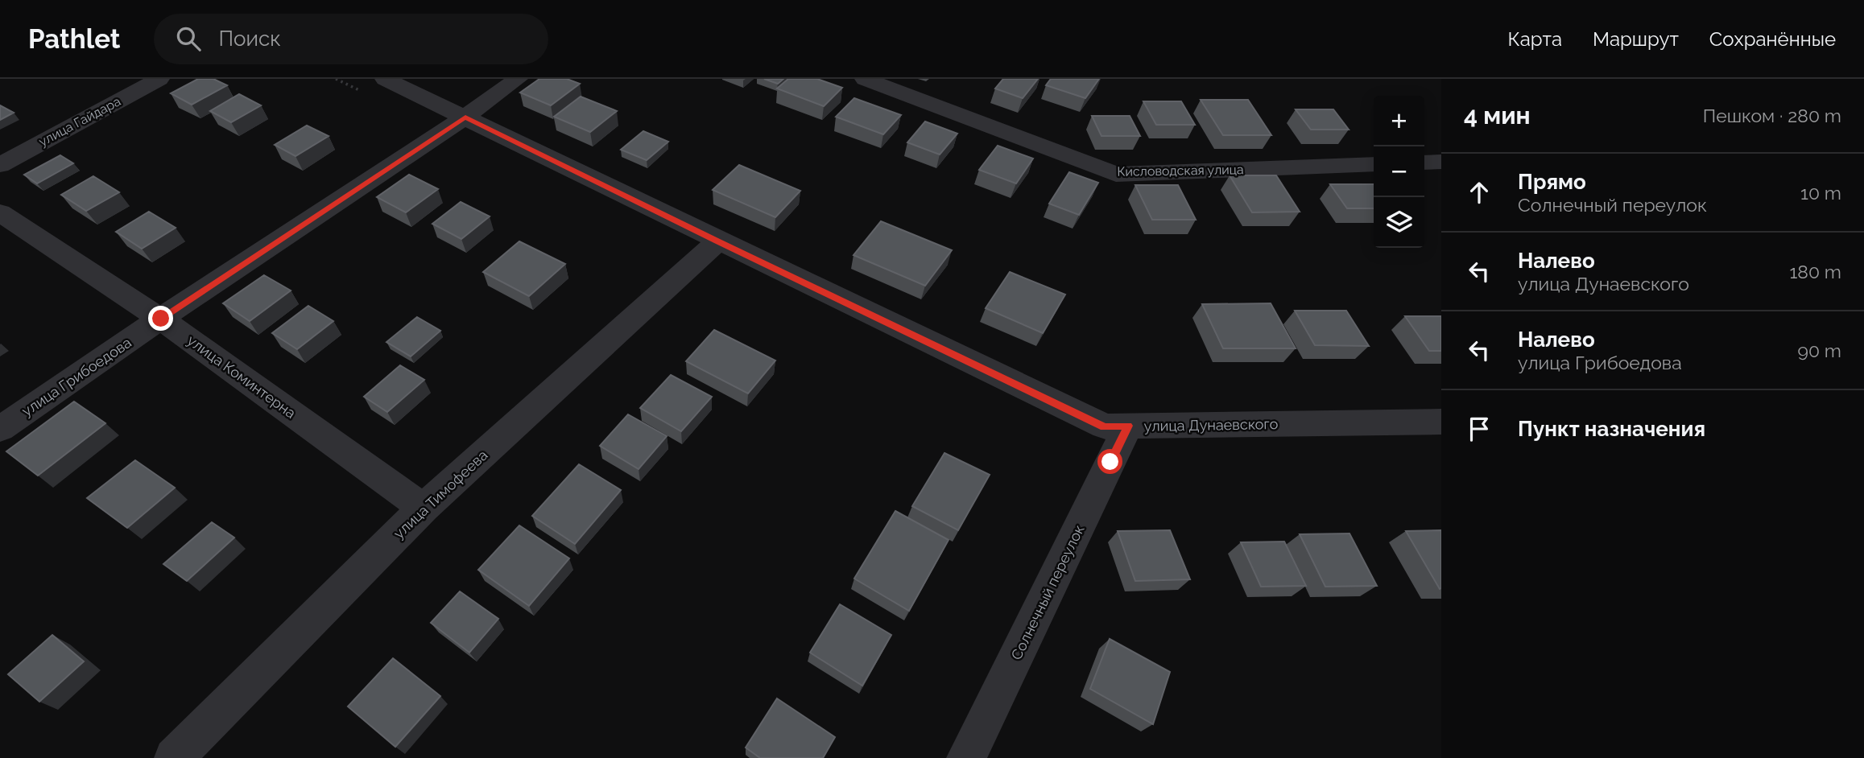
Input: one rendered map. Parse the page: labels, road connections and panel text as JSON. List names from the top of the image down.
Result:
{
  "streets": {
    "street": [
      "улица Гайдара",
      "Кисловодская улица",
      "улица Грибоедова",
      "улица Коминтерна",
      "улица Дунаевского",
      "улица Тимофеева",
      "Солнечный переулок"
    ]
  },
  "crossings": [
    ["улица Грибоедова", "улица Коминтерна"],
    ["улица Грибоедова", "улица Дунаевского"],
    ["улица Коминтерна", "улица Тимофеева"],
    ["улица Дунаевского", "улица Тимофеева"],
    ["улица Дунаевского", "Солнечный переулок"]
  ],
  "page": {
    "header": "Pathlet",
    "search": "Поиск",
    "nav": ["Карта", "Маршрут", "Сохранённые"],
    "heading": ["4 мин", "Пешком · 280 m"],
    "map_buttons": ["+", "−"],
    "list": [
      ["Прямо", "Солнечный переулок", "10 m"],
      ["Налево", "улица Дунаевского", "180 m"],
      ["Налево", "улица Грибоедова", "90 m"],
      "Пункт назначения"
    ]
  }
}
